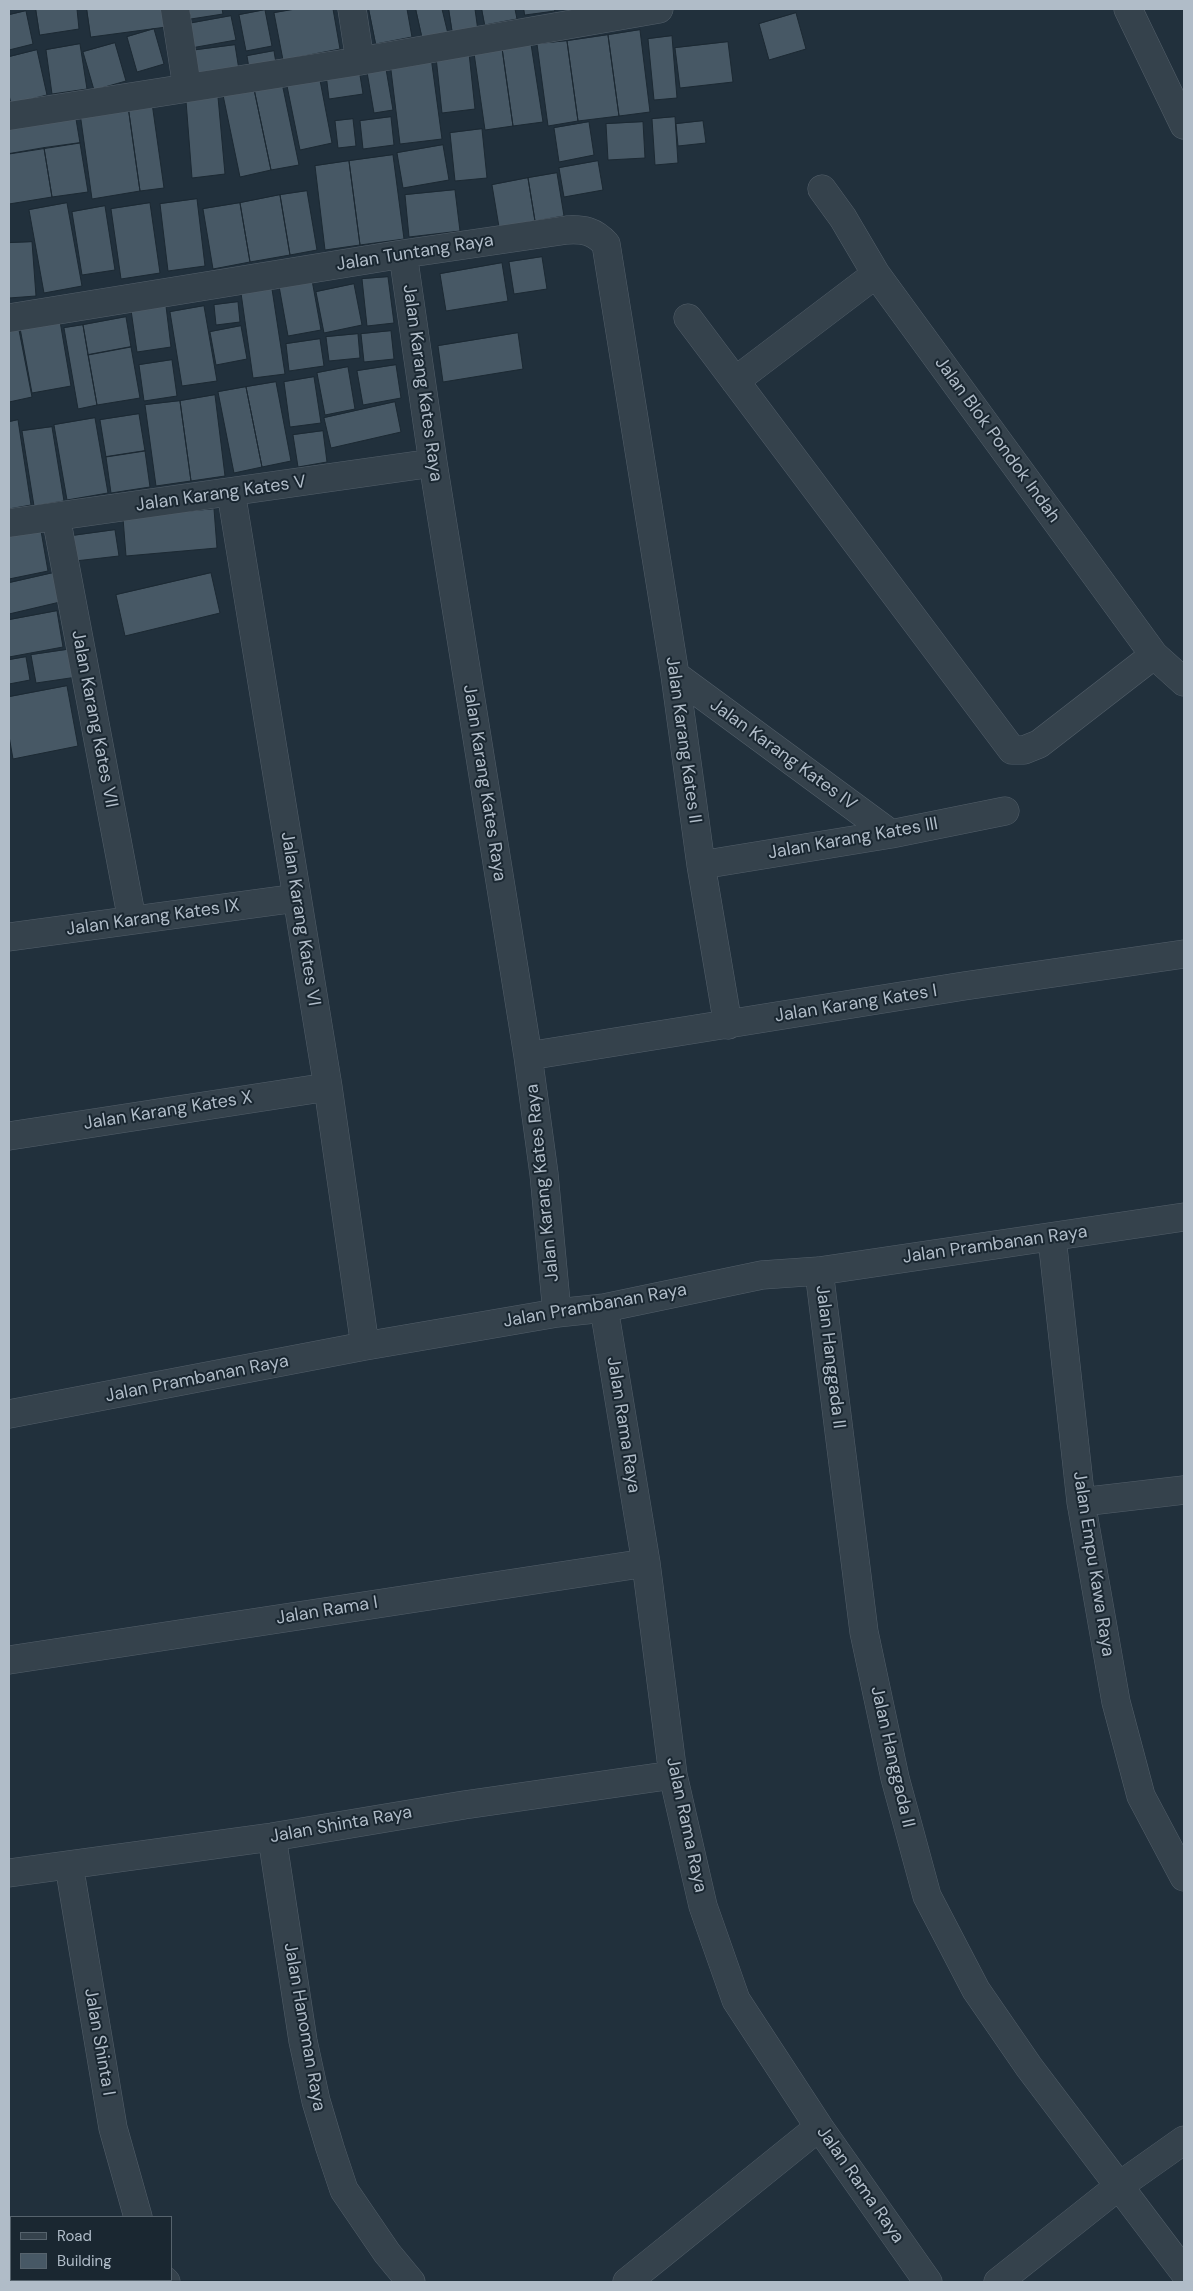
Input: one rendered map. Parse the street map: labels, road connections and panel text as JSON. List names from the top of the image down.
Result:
{
  "streets": {
    "street": [
      "Jalan Tuntang Raya",
      "Jalan Karang Kates Raya",
      "Jalan Blok Pondok Indah",
      "Jalan Karang Kates V",
      "Jalan Karang Kates VII",
      "Jalan Karang Kates II",
      "Jalan Karang Kates IV",
      "Jalan Karang Kates III",
      "Jalan Karang Kates IX",
      "Jalan Karang Kates VI",
      "Jalan Karang Kates I",
      "Jalan Karang Kates X",
      "Jalan Prambanan Raya",
      "Jalan Hanggada II",
      "Jalan Rama Raya",
      "Jalan Empu Kawa Raya",
      "Jalan Rama I",
      "Jalan Shinta Raya",
      "Jalan Hanoman Raya",
      "Jalan Shinta I"
    ]
  },
  "crossings": [
    ["Jalan Tuntang Raya", "Jalan Karang Kates Raya"],
    ["Jalan Tuntang Raya", "Jalan Karang Kates II"],
    ["Jalan Karang Kates Raya", "Jalan Karang Kates V"],
    ["Jalan Karang Kates Raya", "Jalan Karang Kates I"],
    ["Jalan Karang Kates Raya", "Jalan Prambanan Raya"],
    ["Jalan Karang Kates V", "Jalan Karang Kates VII"],
    ["Jalan Karang Kates V", "Jalan Karang Kates VI"],
    ["Jalan Karang Kates VII", "Jalan Karang Kates IX"],
    ["Jalan Karang Kates II", "Jalan Karang Kates IV"],
    ["Jalan Karang Kates II", "Jalan Karang Kates III"],
    ["Jalan Karang Kates II", "Jalan Karang Kates I"],
    ["Jalan Karang Kates IV", "Jalan Karang Kates III"],
    ["Jalan Karang Kates IX", "Jalan Karang Kates VI"],
    ["Jalan Karang Kates VI", "Jalan Karang Kates X"],
    ["Jalan Karang Kates VI", "Jalan Prambanan Raya"],
    ["Jalan Prambanan Raya", "Jalan Hanggada II"],
    ["Jalan Prambanan Raya", "Jalan Rama Raya"],
    ["Jalan Prambanan Raya", "Jalan Empu Kawa Raya"],
    ["Jalan Rama Raya", "Jalan Rama I"],
    ["Jalan Rama Raya", "Jalan Shinta Raya"],
    ["Jalan Shinta Raya", "Jalan Hanoman Raya"],
    ["Jalan Shinta Raya", "Jalan Shinta I"]
  ],
  "legend": ["Road", "Building"]
}
